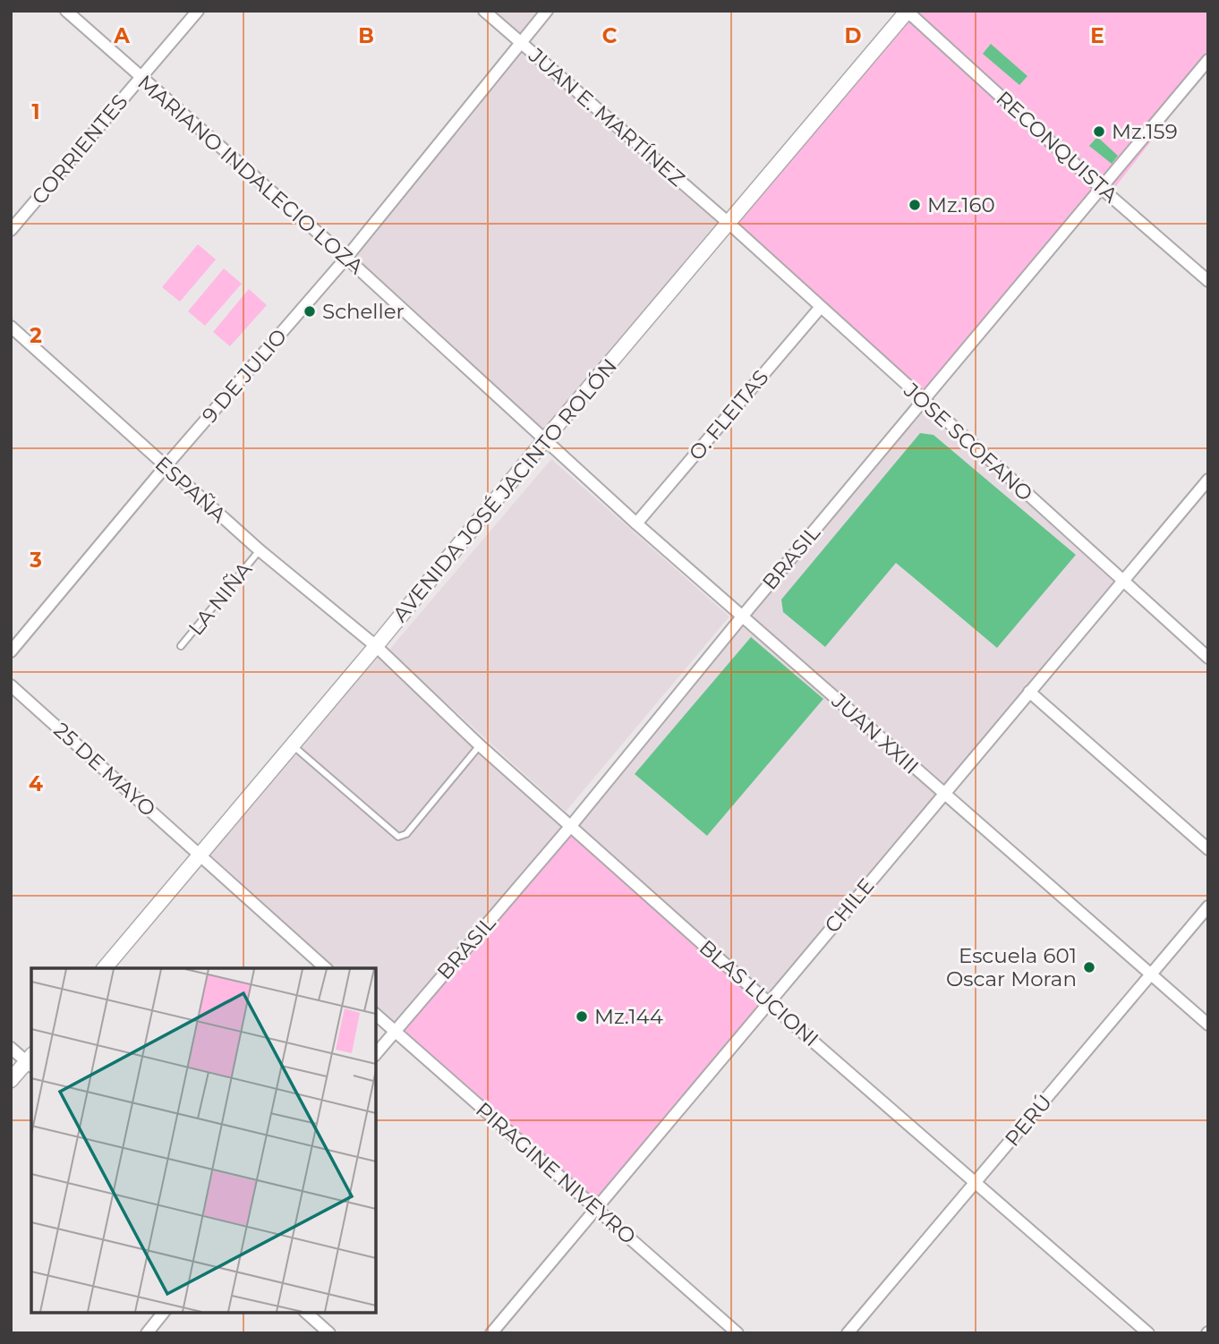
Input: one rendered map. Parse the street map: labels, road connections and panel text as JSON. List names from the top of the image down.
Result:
{
  "streets": {
    "street": [
      "JUAN E. MARTÍNEZ",
      "RECONQUISTA",
      "CORRIENTES",
      "MARIANO INDALECIO LOZA",
      "9 DE JULIO",
      "O. FLEITAS",
      "JOSE SCOFANO",
      "ESPAÑA",
      "AVENIDA JOSÉ JACINTO ROLÓN",
      "BRASIL",
      "JUAN XXIII",
      "25 DE MAYO",
      "CHILE",
      "BLAS LUCIONI",
      "PERÚ",
      "PIRAGINE NIVEYRO"
    ],
    "lane": ["LA NIÑA"]
  },
  "crossings": [
    ["JUAN E. MARTÍNEZ", "9 DE JULIO"],
    ["JUAN E. MARTÍNEZ", "JOSE SCOFANO"],
    ["JUAN E. MARTÍNEZ", "AVENIDA JOSÉ JACINTO ROLÓN"],
    ["RECONQUISTA", "AVENIDA JOSÉ JACINTO ROLÓN"],
    ["RECONQUISTA", "BRASIL"],
    ["CORRIENTES", "MARIANO INDALECIO LOZA"],
    ["MARIANO INDALECIO LOZA", "9 DE JULIO"],
    ["MARIANO INDALECIO LOZA", "AVENIDA JOSÉ JACINTO ROLÓN"],
    ["MARIANO INDALECIO LOZA", "JUAN XXIII"],
    ["9 DE JULIO", "ESPAÑA"],
    ["O. FLEITAS", "JOSE SCOFANO"],
    ["O. FLEITAS", "JUAN XXIII"],
    ["JOSE SCOFANO", "AVENIDA JOSÉ JACINTO ROLÓN"],
    ["JOSE SCOFANO", "BRASIL"],
    ["JOSE SCOFANO", "CHILE"],
    ["ESPAÑA", "AVENIDA JOSÉ JACINTO ROLÓN"],
    ["ESPAÑA", "LA NIÑA"],
    ["ESPAÑA", "BLAS LUCIONI"],
    ["AVENIDA JOSÉ JACINTO ROLÓN", "JUAN XXIII"],
    ["AVENIDA JOSÉ JACINTO ROLÓN", "25 DE MAYO"],
    ["AVENIDA JOSÉ JACINTO ROLÓN", "BLAS LUCIONI"],
    ["BRASIL", "JUAN XXIII"],
    ["BRASIL", "BLAS LUCIONI"],
    ["BRASIL", "PIRAGINE NIVEYRO"],
    ["JUAN XXIII", "CHILE"],
    ["JUAN XXIII", "PERÚ"],
    ["CHILE", "BLAS LUCIONI"],
    ["CHILE", "PIRAGINE NIVEYRO"],
    ["BLAS LUCIONI", "PERÚ"]
  ],
  "places": [
    "Mz.159",
    "Mz.160",
    "Scheller",
    "Escuela 601 Oscar Moran",
    "Mz.144"
  ],
  "grid": {
    "columns": [
      "A",
      "B",
      "C",
      "D",
      "E"
    ],
    "rows": [
      "1",
      "2",
      "3",
      "4"
    ]
  }
}
